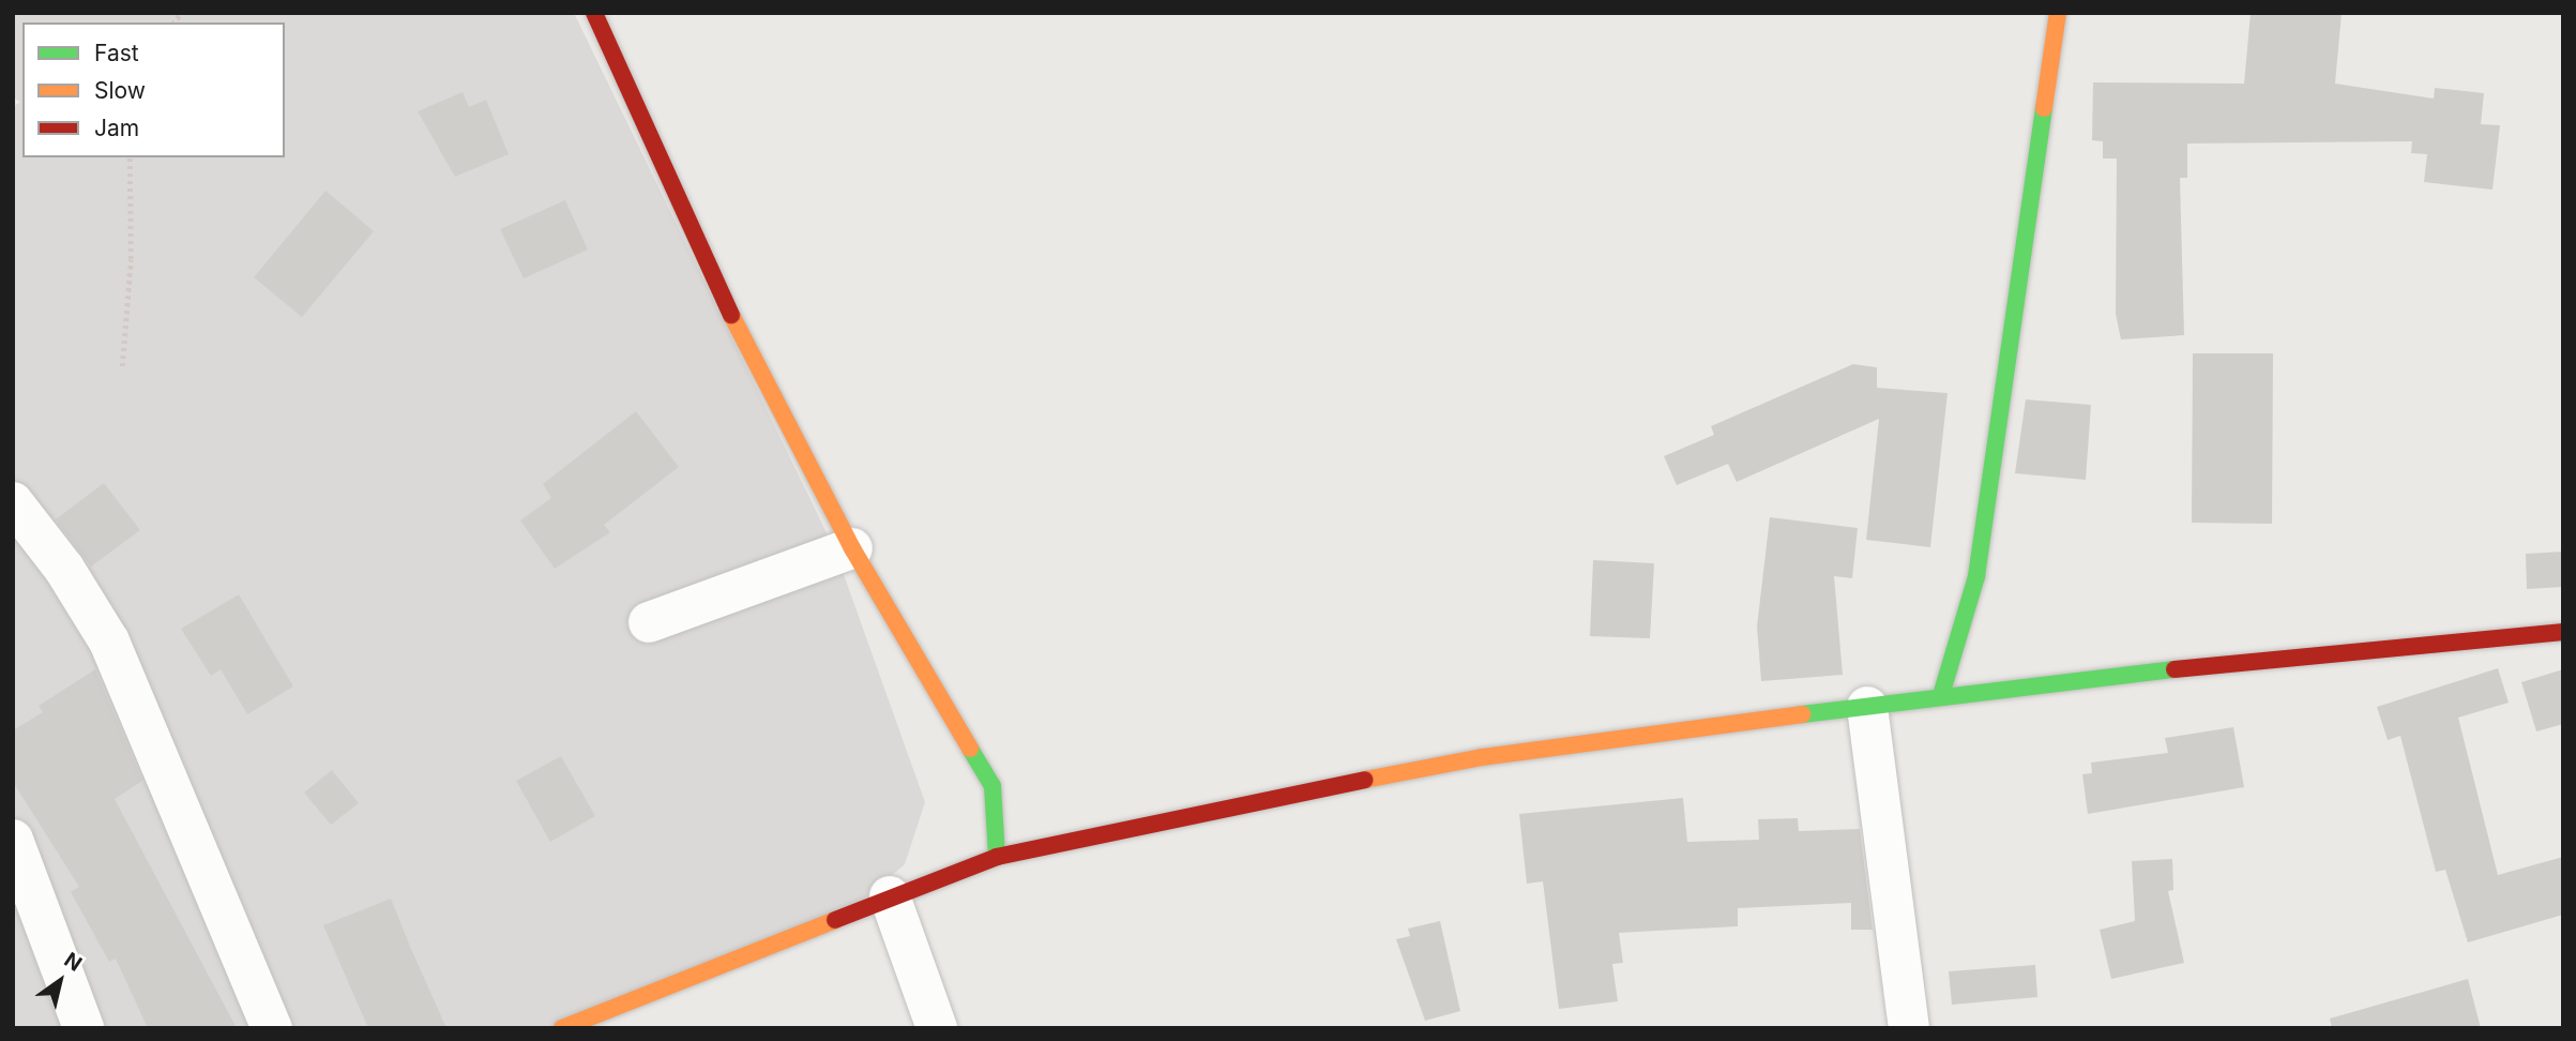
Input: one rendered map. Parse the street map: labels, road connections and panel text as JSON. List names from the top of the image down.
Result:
{
  "legend": ["Fast", "Slow", "Jam"],
  "north": "top right"
}
